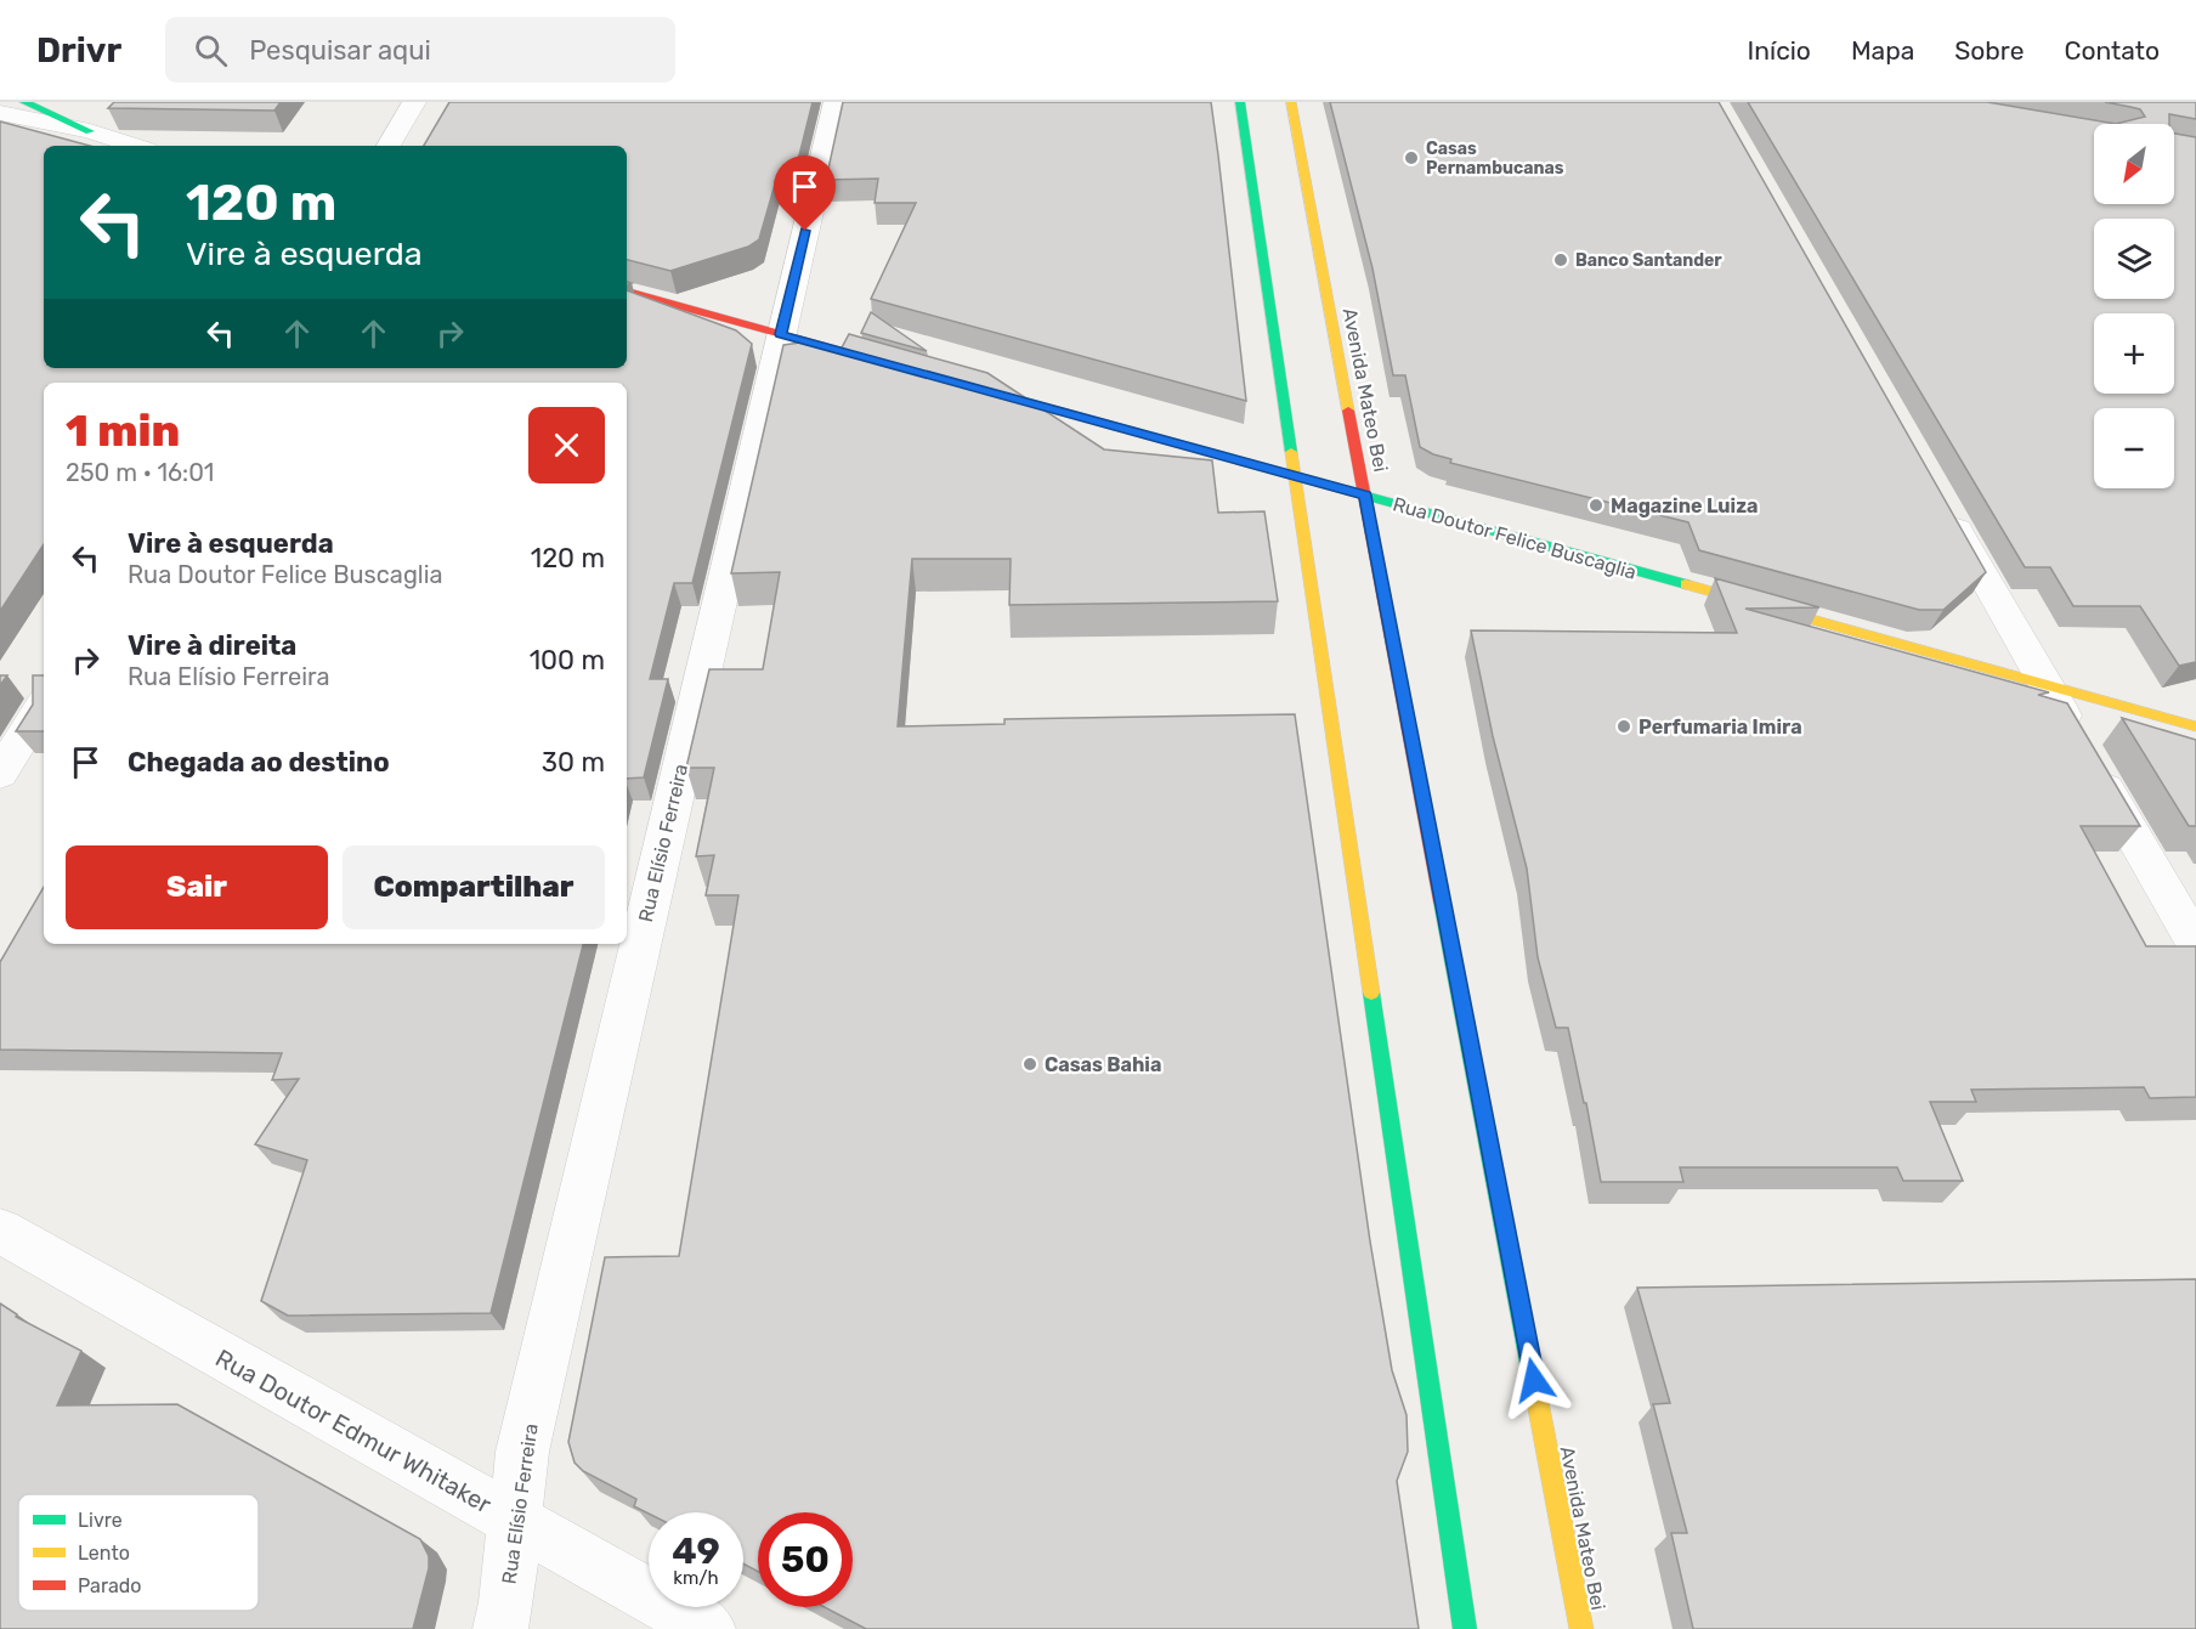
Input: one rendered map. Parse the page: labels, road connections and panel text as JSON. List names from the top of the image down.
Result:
{
  "streets": {
    "main road": ["Avenida Mateo Bei", "Rua Doutor Felice Buscaglia"],
    "street": ["Rua Elísio Ferreira", "Rua Doutor Edmur Whitaker"]
  },
  "crossings": [
    ["Avenida Mateo Bei", "Rua Doutor Felice Buscaglia"],
    ["Rua Elísio Ferreira", "Rua Doutor Edmur Whitaker"]
  ],
  "places": [
    "Casas Pernambucanas",
    "Banco Santander",
    "Magazine Luiza",
    "Perfumaria Imira",
    "Casas Bahia"
  ],
  "legend": ["Livre", "Lento", "Parado"],
  "north": "bottom left",
  "page": {
    "header": "Drivr",
    "search": "Pesquisar aqui",
    "nav": [
      "Início",
      "Mapa",
      "Sobre",
      "Contato"
    ],
    "map_buttons": ["+", "−"],
    "turn": ["120 m", "Vire à esquerda"],
    "heading": ["1 min", "250 m · 16:01"],
    "list": [
      {
        "name": "Vire à esquerda",
        "note": "Rua Doutor Felice Buscaglia",
        "value": "120 m"
      },
      {
        "name": "Vire à direita",
        "note": "Rua Elísio Ferreira",
        "value": "100 m"
      },
      {
        "name": "Chegada ao destino",
        "value": "30 m"
      }
    ],
    "buttons": ["Sair", "Compartilhar"],
    "speed": "49 km/h",
    "limit": "50"
  }
}
